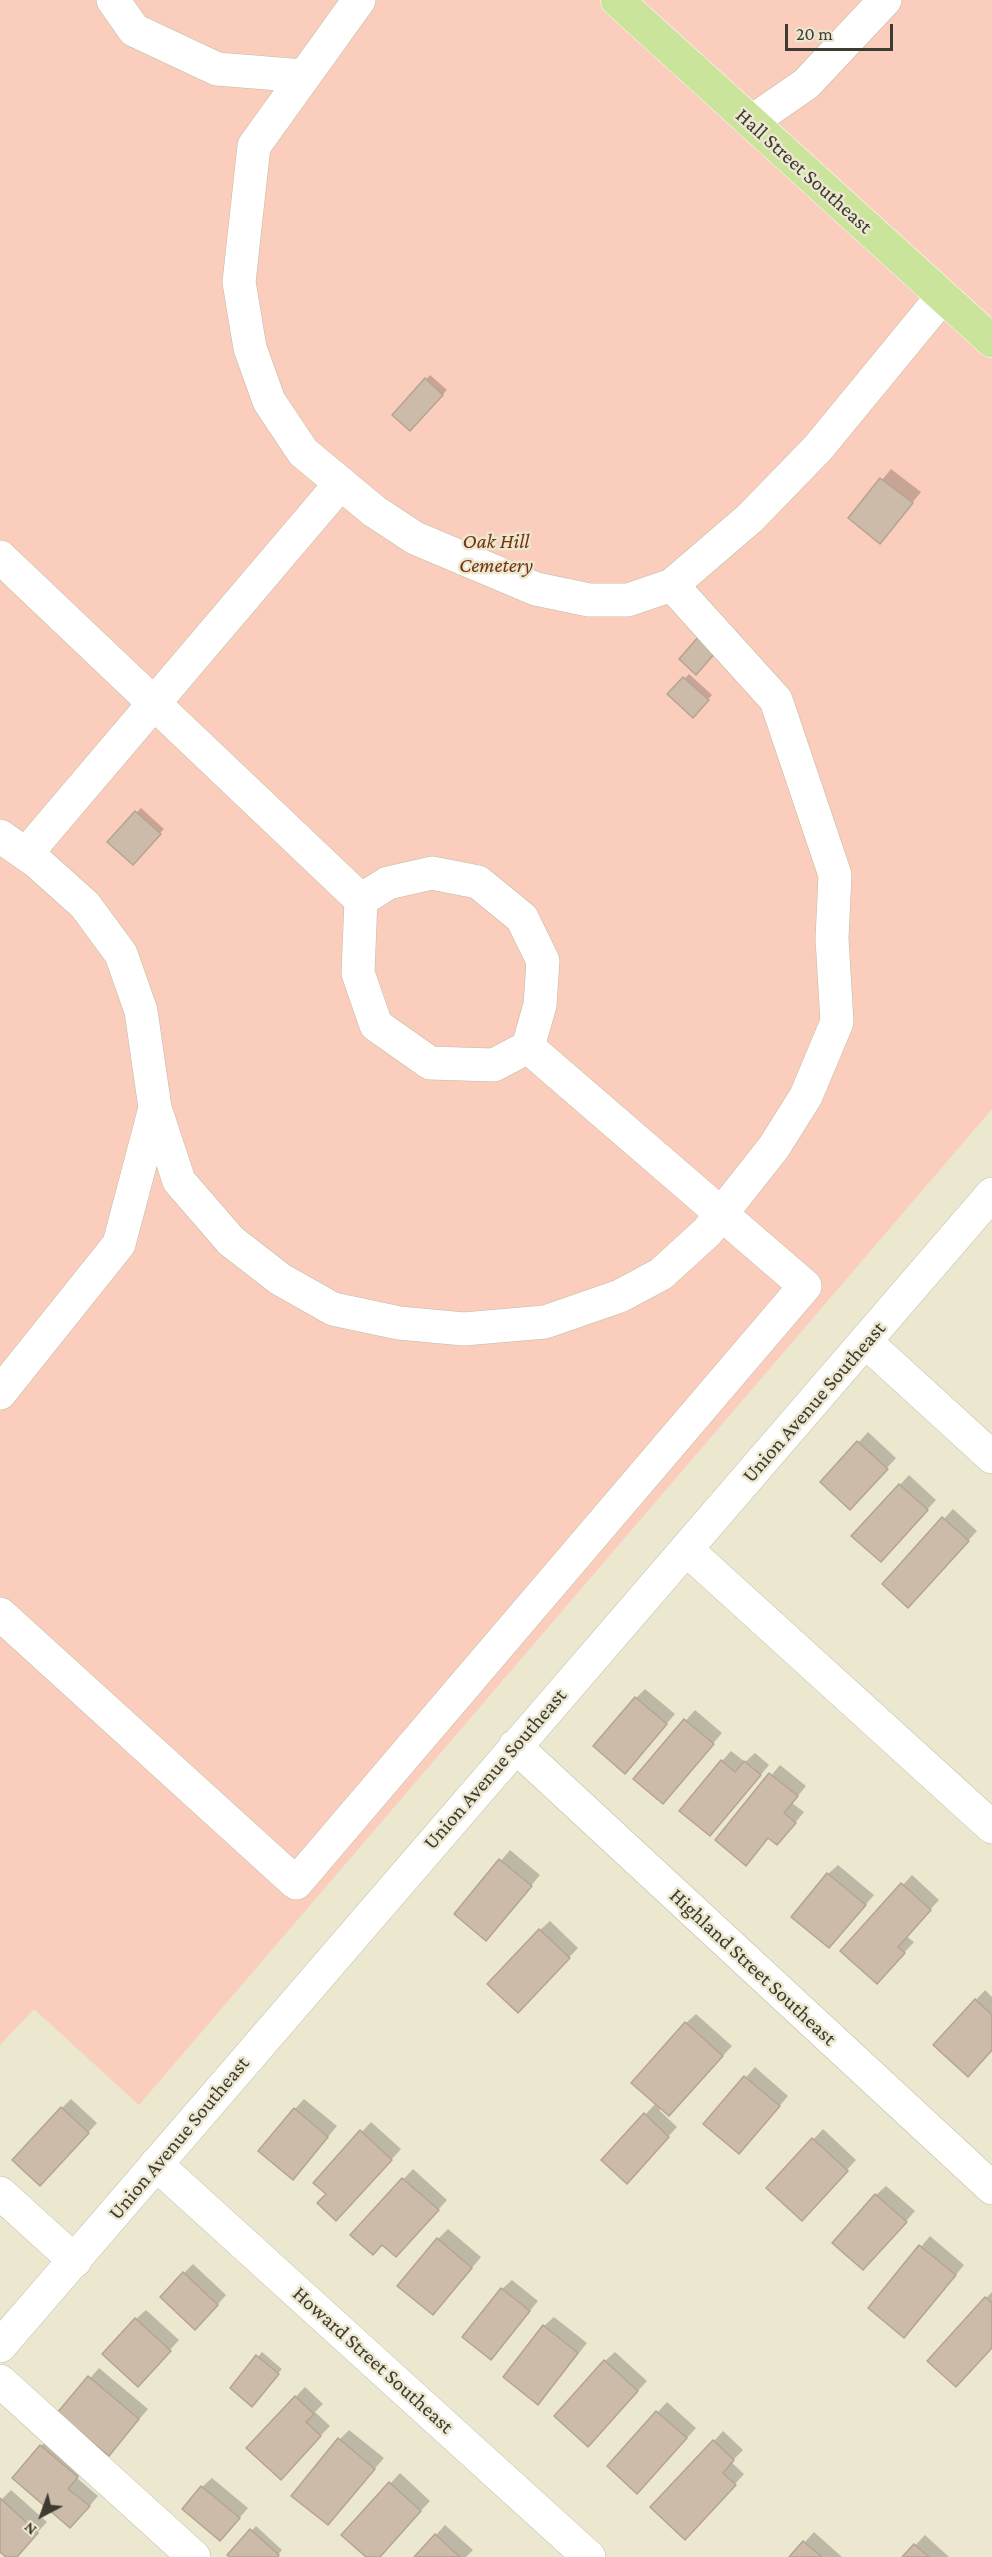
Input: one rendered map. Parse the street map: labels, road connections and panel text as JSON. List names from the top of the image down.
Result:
{
  "streets": {
    "main road": ["Hall Street Southeast"],
    "street": ["Union Avenue Southeast", "Highland Street Southeast", "Howard Street Southeast"]
  },
  "crossings": [
    ["Union Avenue Southeast", "Highland Street Southeast"],
    ["Union Avenue Southeast", "Howard Street Southeast"]
  ],
  "parks": ["Oak Hill Cemetery"],
  "scale_bar": "20 m",
  "north": "bottom left"
}
